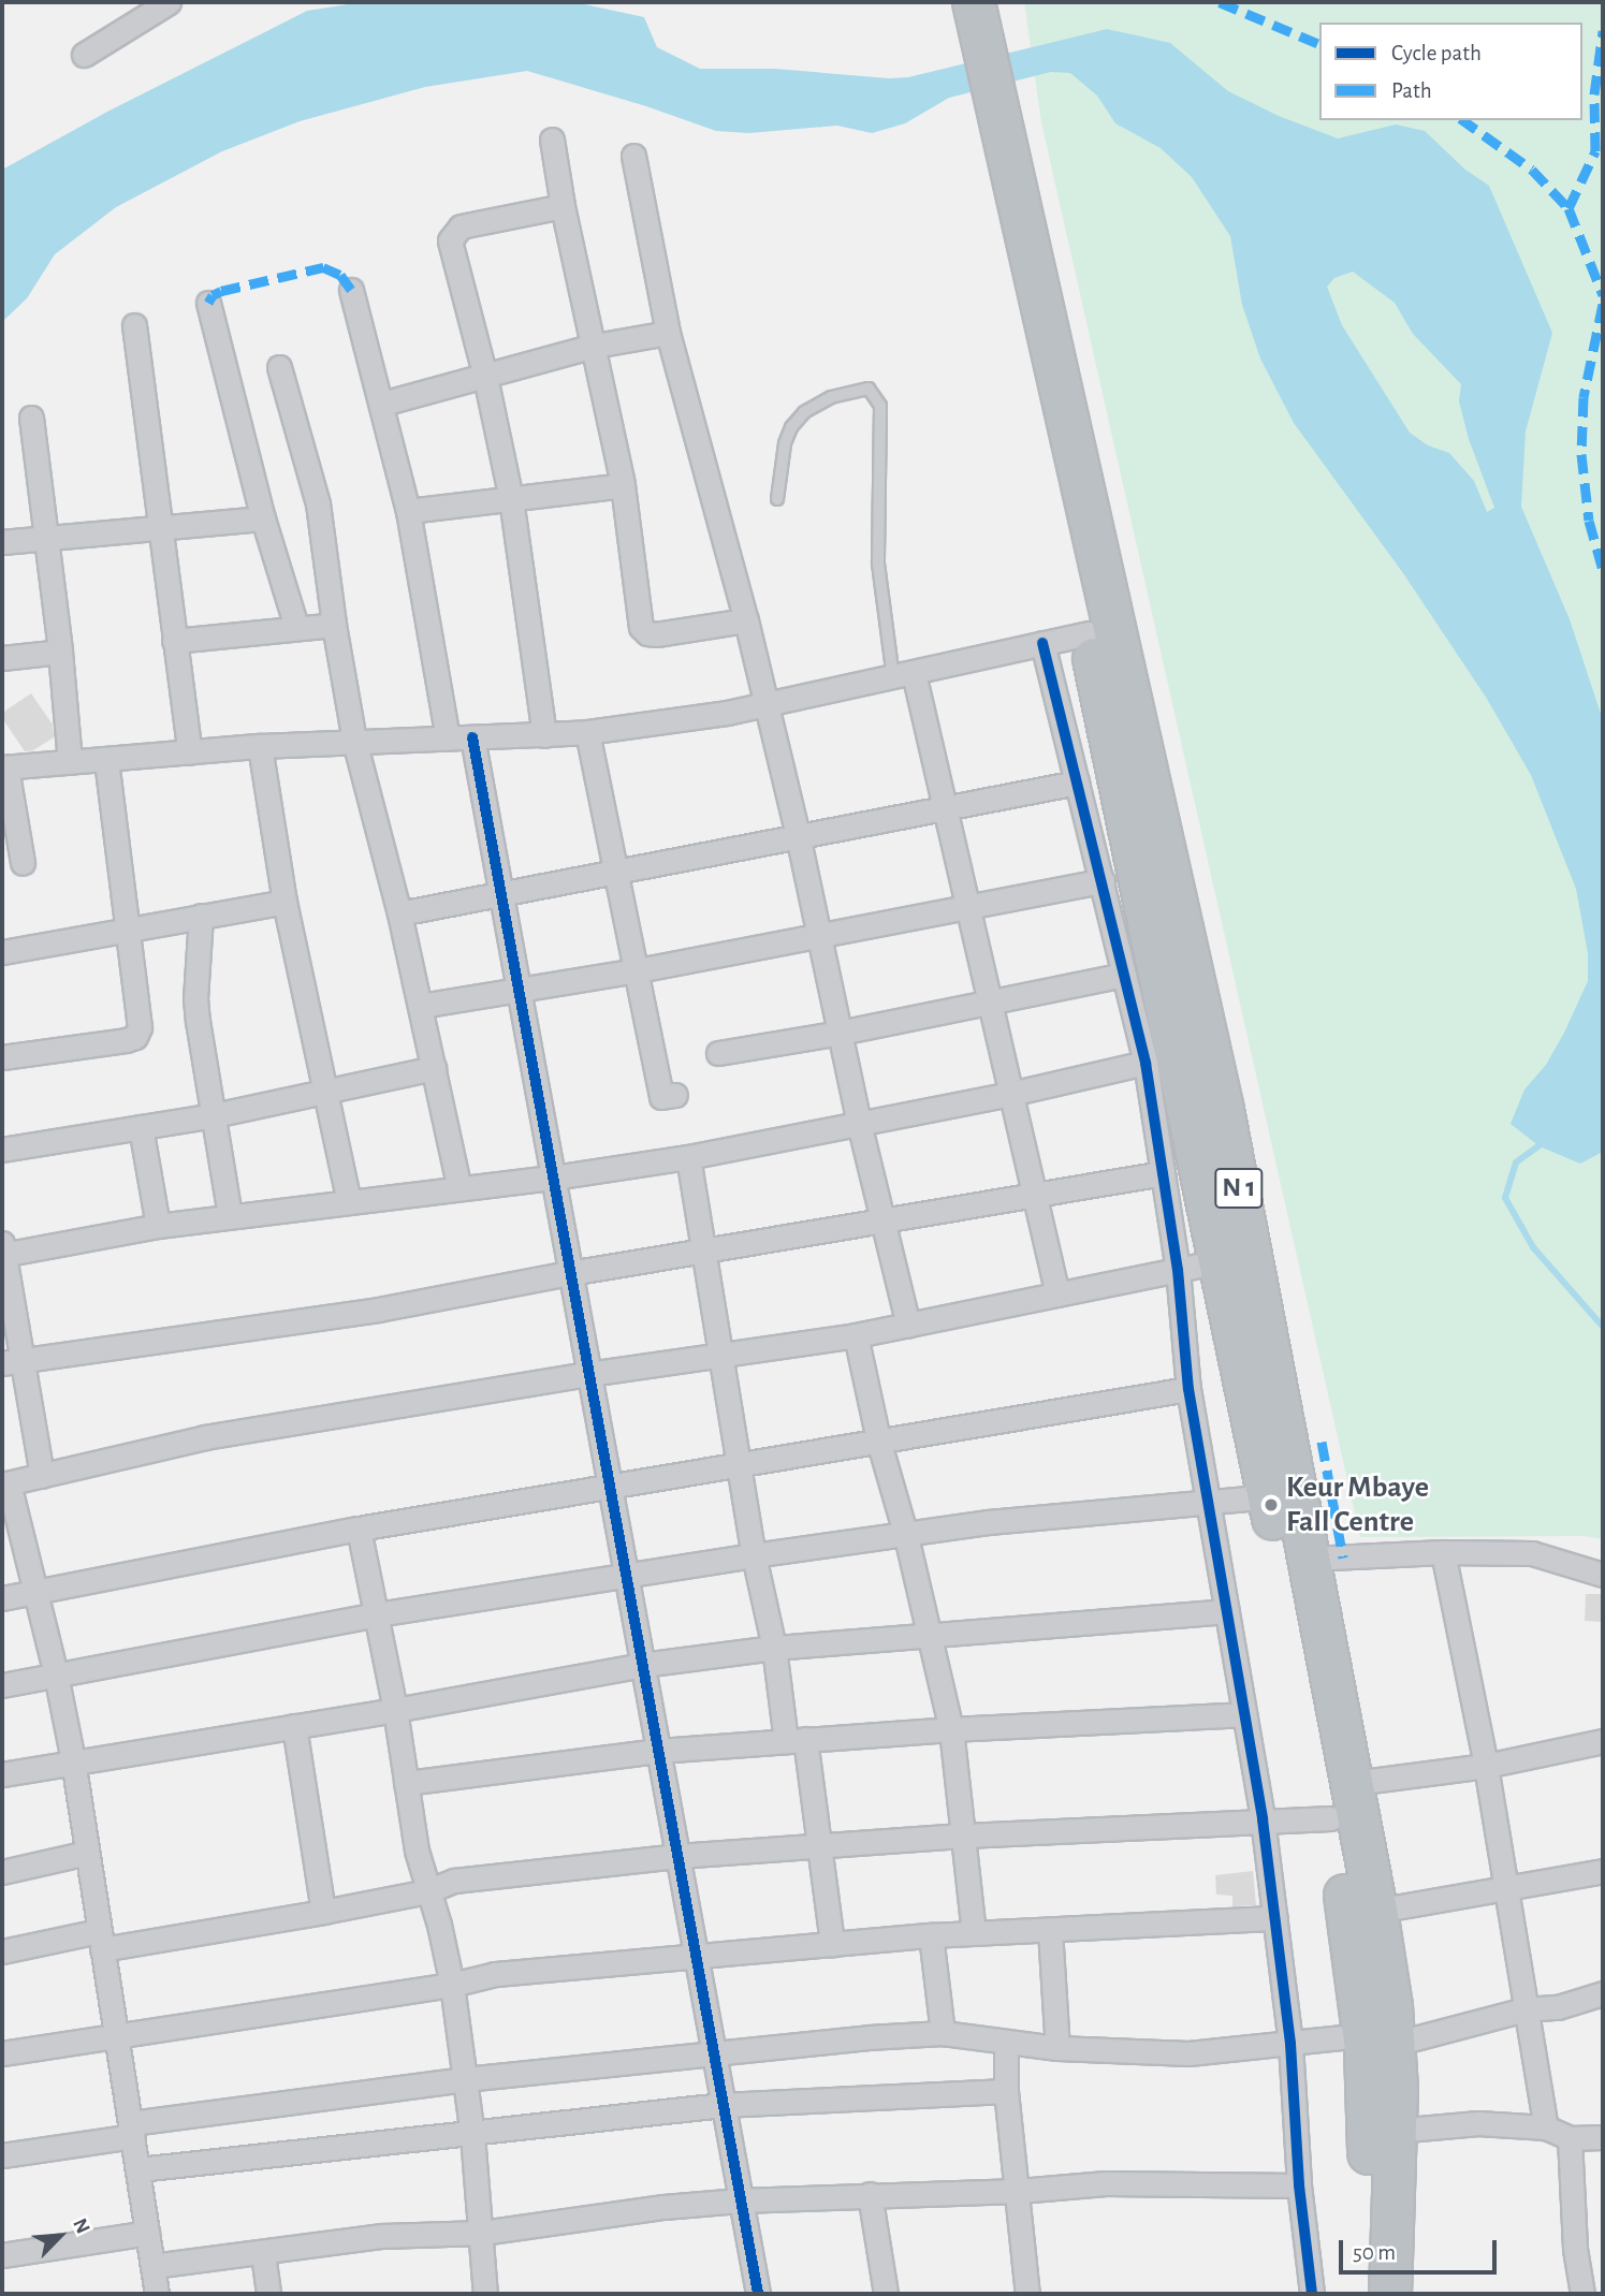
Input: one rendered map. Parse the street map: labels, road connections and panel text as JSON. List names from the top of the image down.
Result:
{
  "streets": {
    "highway": ["N 1"]
  },
  "places": ["Keur Mbaye Fall Centre"],
  "legend": ["Cycle path", "Path"],
  "scale_bar": "50 m",
  "north": "top right"
}
